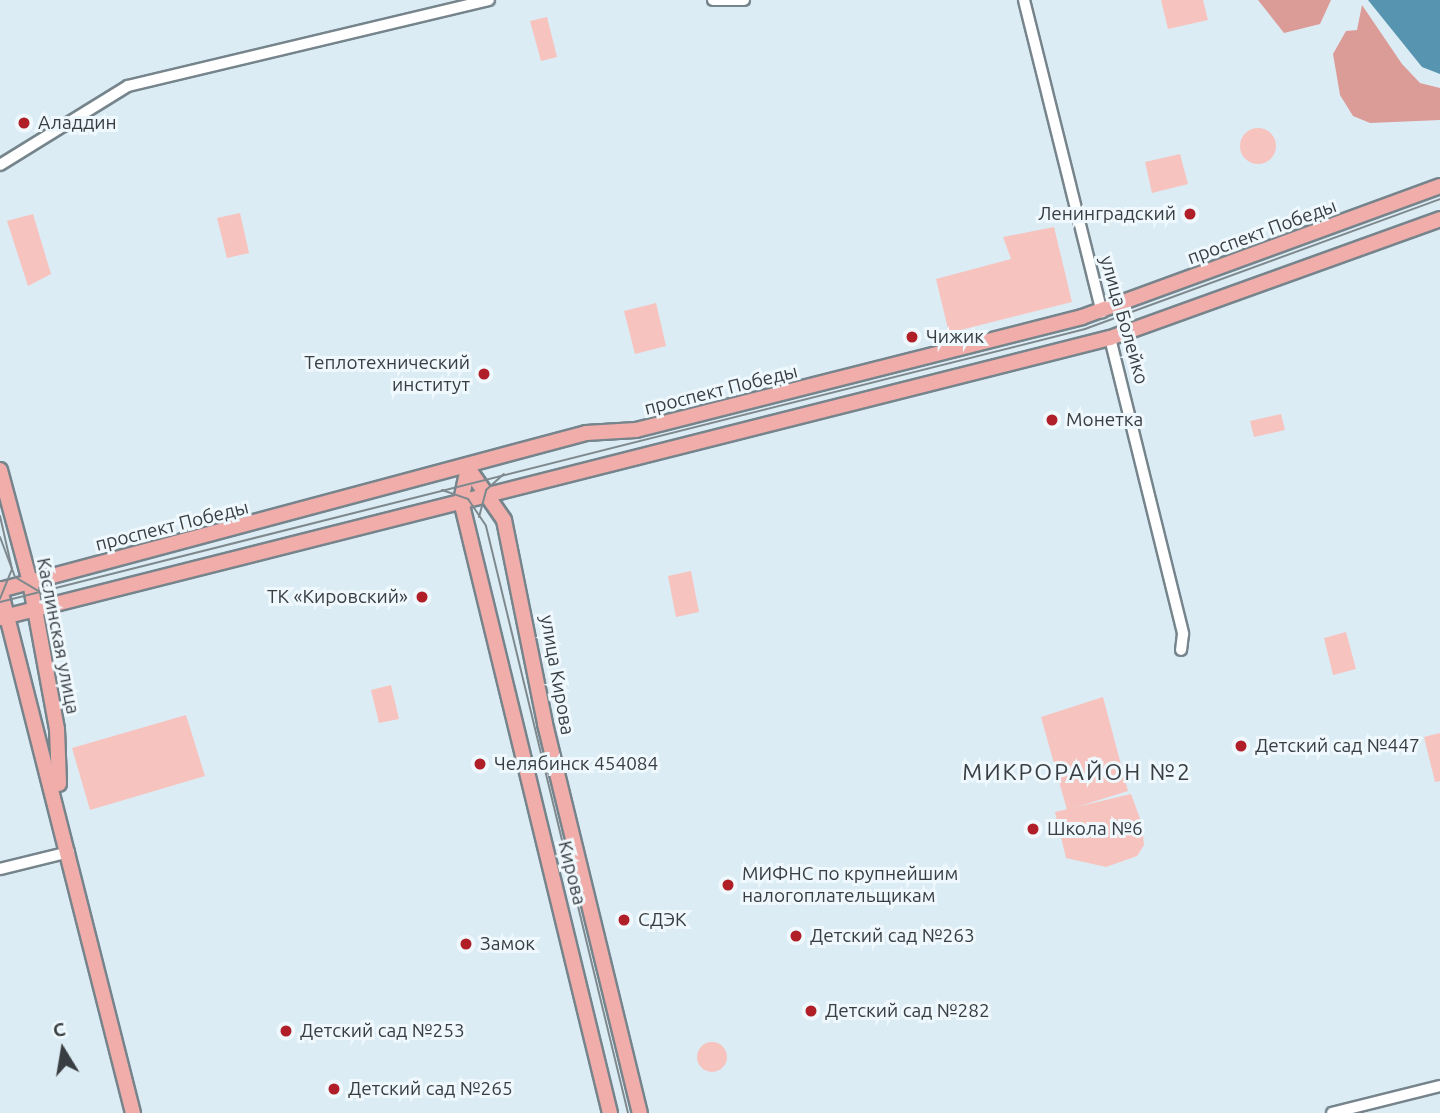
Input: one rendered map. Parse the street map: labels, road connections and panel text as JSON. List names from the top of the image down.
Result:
{
  "streets": {
    "main road": [
      "проспект Победы",
      "улица Болейко",
      "Каслинская улица",
      "улица Кирова",
      "Кирова"
    ]
  },
  "crossings": [
    ["проспект Победы", "улица Болейко"],
    ["проспект Победы", "Каслинская улица"],
    ["проспект Победы", "улица Кирова"]
  ],
  "districts": ["МИКРОРАЙОН №2"],
  "places": [
    "Аладдин",
    "Ленинградский",
    "Чижик",
    "Теплотехнический институт",
    "Монетка",
    "ТК «Кировский»",
    "Детский сад №447",
    "Челябинск 454084",
    "Школа №6",
    "МИФНС по крупнейшим налогоплательщикам",
    "СДЭК",
    "Детский сад №263",
    "Замок",
    "Детский сад №282",
    "Детский сад №253",
    "Детский сад №265"
  ],
  "north": "top"
}
